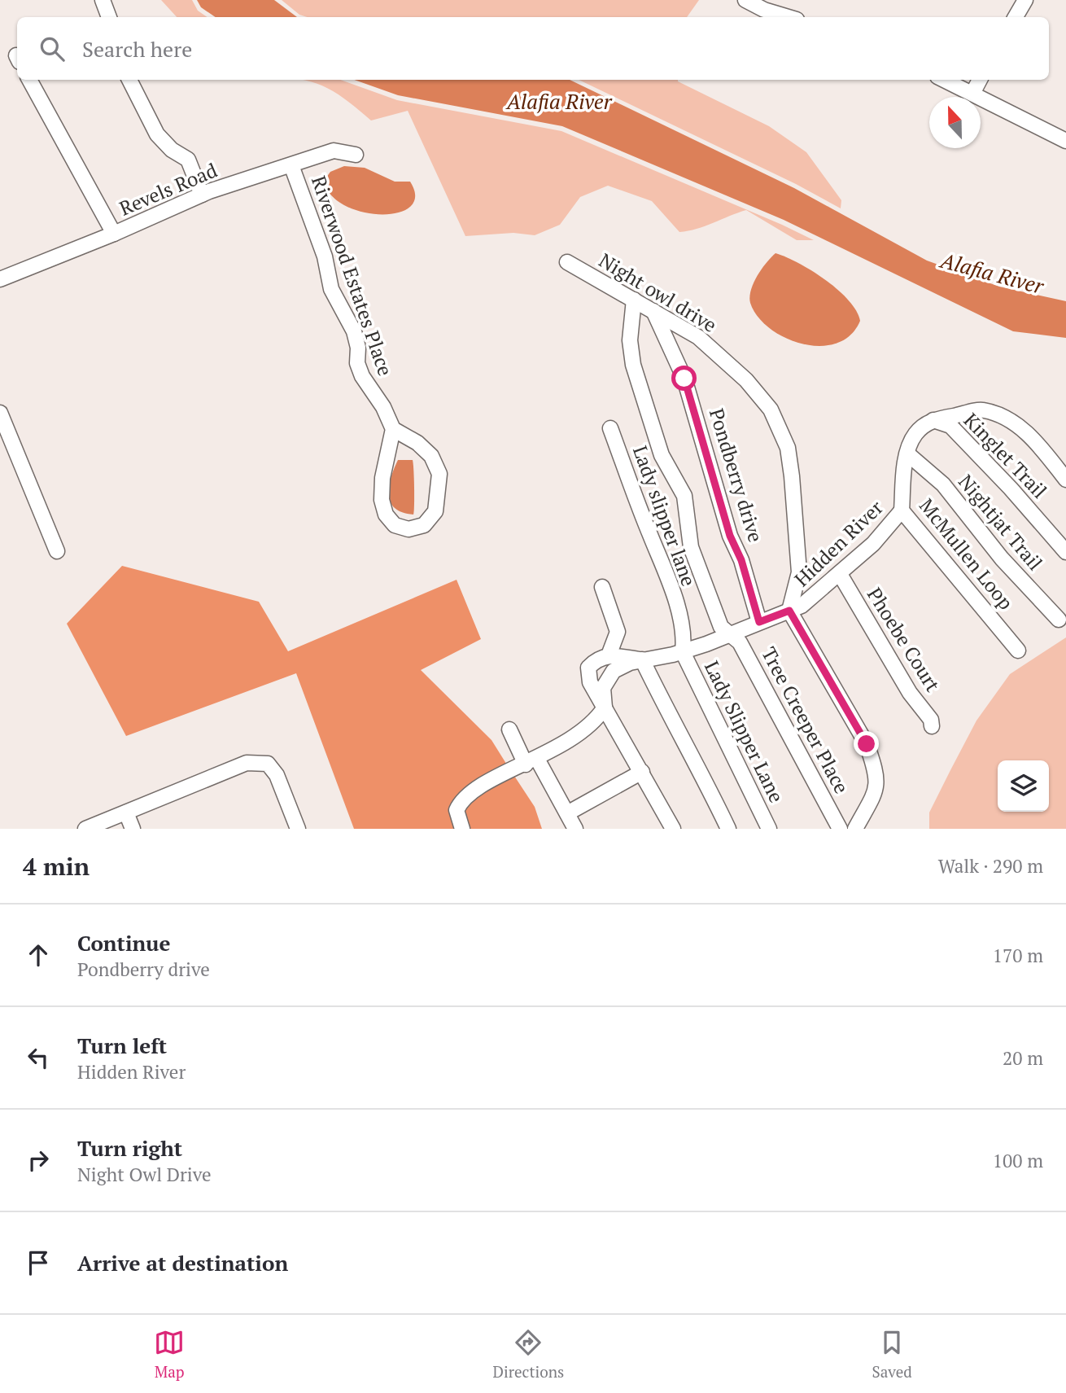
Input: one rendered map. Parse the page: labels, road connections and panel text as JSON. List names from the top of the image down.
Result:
{
  "streets": {
    "street": [
      "Revels Road",
      "Riverwood Estates Place",
      "Night owl drive",
      "Kinglet Trail",
      "Pondberry drive",
      "Lady slipper lane",
      "Nightjat Trail",
      "Hidden River",
      "McMullen Loop",
      "Phoebe Court",
      "Tree Creeper Place",
      "Lady Slipper Lane"
    ]
  },
  "crossings": [
    ["Revels Road", "Riverwood Estates Place"],
    ["Night owl drive", "Pondberry drive"],
    ["Night owl drive", "Hidden River"],
    ["Kinglet Trail", "McMullen Loop"],
    ["Pondberry drive", "Hidden River"],
    ["Lady slipper lane", "Hidden River"],
    ["Lady slipper lane", "Lady Slipper Lane"],
    ["Nightjat Trail", "McMullen Loop"],
    ["Hidden River", "McMullen Loop"],
    ["Hidden River", "Phoebe Court"],
    ["Hidden River", "Tree Creeper Place"],
    ["Hidden River", "Lady Slipper Lane"]
  ],
  "water": ["Alafia River"],
  "north": "top",
  "page": {
    "search": "Search here",
    "heading": ["4 min", "Walk · 290 m"],
    "list": [
      ["Continue", "Pondberry drive", "170 m"],
      ["Turn left", "Hidden River", "20 m"],
      ["Turn right", "Night Owl Drive", "100 m"],
      "Arrive at destination"
    ],
    "nav": ["Map", "Directions", "Saved"]
  }
}
